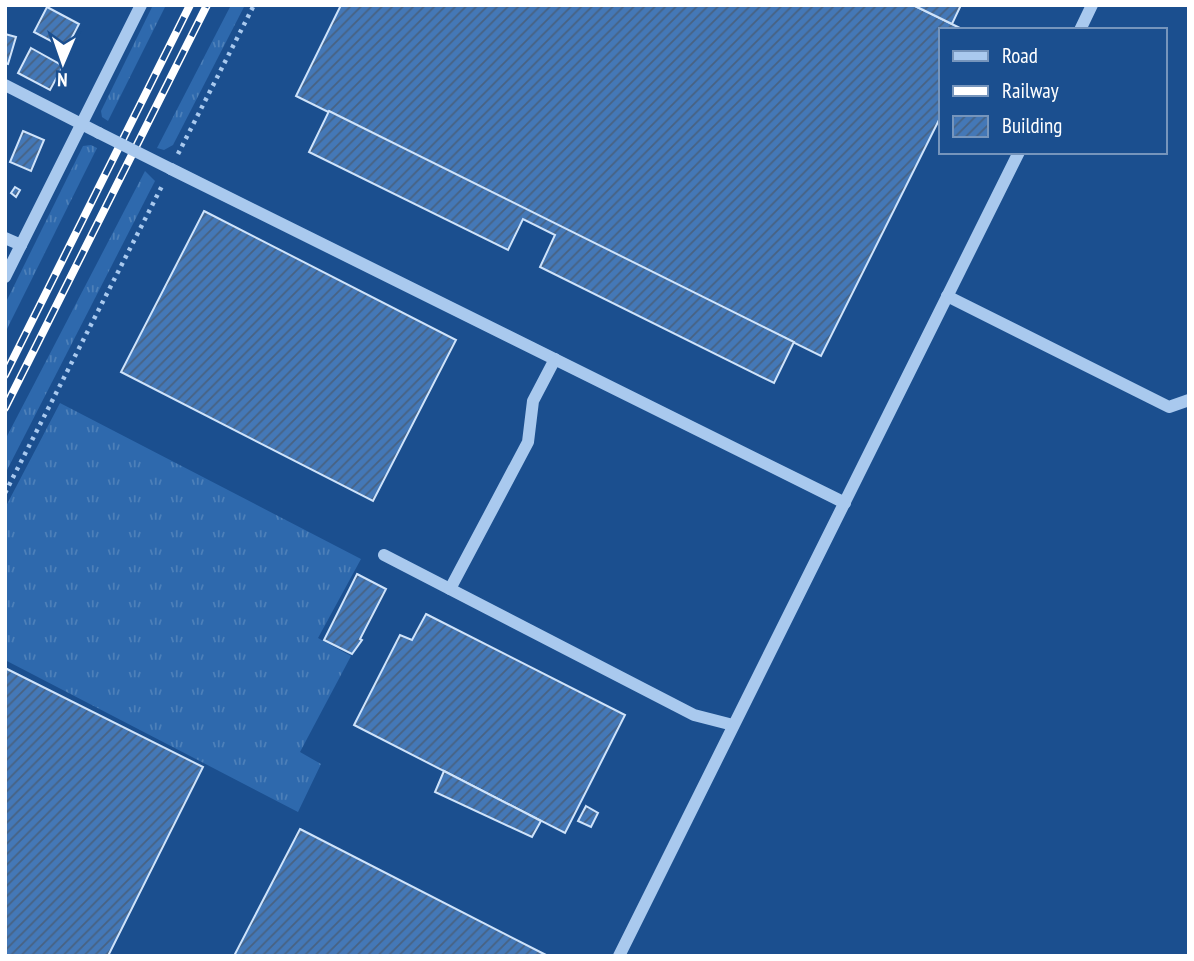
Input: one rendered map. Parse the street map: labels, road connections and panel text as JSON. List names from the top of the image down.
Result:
{
  "legend": ["Road", "Railway", "Building"],
  "north": "bottom"
}
